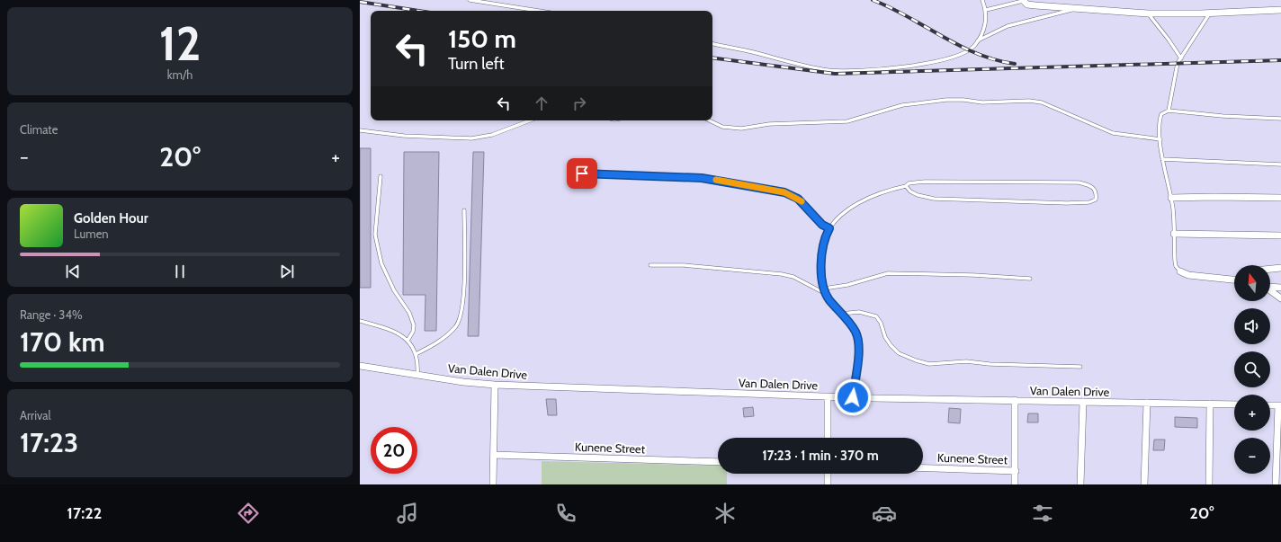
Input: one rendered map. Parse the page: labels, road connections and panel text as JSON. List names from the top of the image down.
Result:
{
  "streets": {
    "street": ["Van Dalen Drive", "Kunene Street"]
  },
  "north": "top",
  "page": {
    "tile": [
      ["12", "km/h"],
      "Climate",
      ["Range · 34%", "170 km"],
      ["Arrival", "17:23"]
    ],
    "turn": ["150 m", "Turn left"],
    "heat": ["−", "20°", "+"],
    "song": ["Golden Hour", "Lumen"],
    "map_buttons": ["+", "−"],
    "limit": "20",
    "trip": "17:23 · 1 min · 370 m",
    "tabs": ["17:22", "20°"]
  }
}
